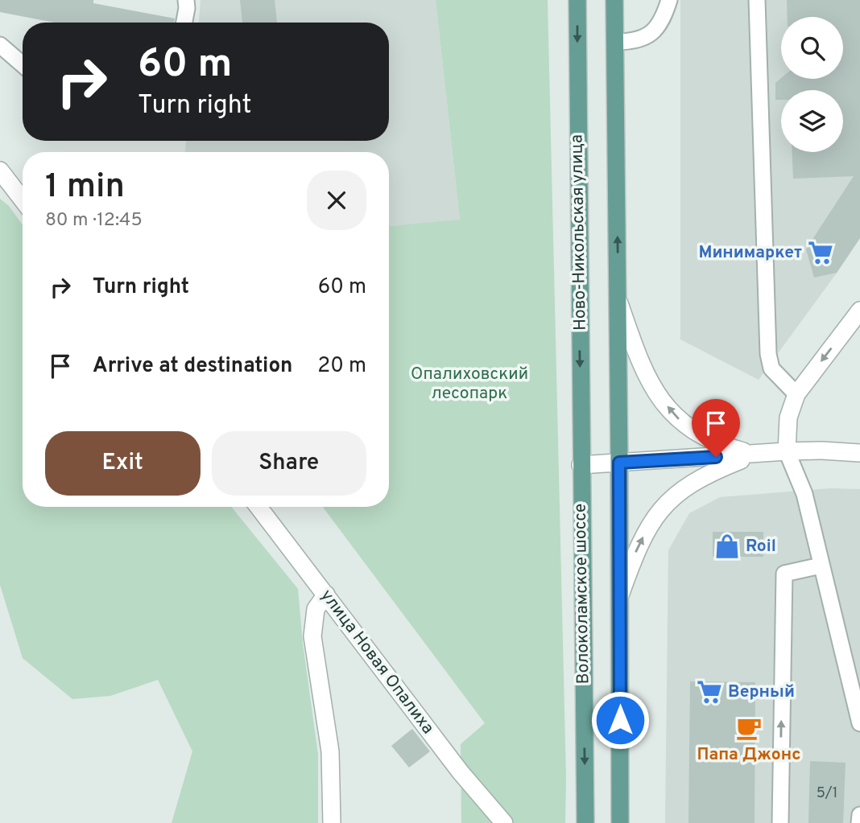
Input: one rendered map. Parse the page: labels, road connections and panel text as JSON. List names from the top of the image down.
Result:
{
  "streets": {
    "main road": ["Ново-Никольская улица", "Волоколамское шоссе"],
    "street": ["улица Новая Опалиха"]
  },
  "crossings": [
    ["Ново-Никольская улица", "Волоколамское шоссе"]
  ],
  "parks": ["Опалиховский лесопарк"],
  "places": {
    "supermarket": ["Минимаркет", "Верный"],
    "shop": ["Roil"],
    "cafe": ["Папа Джонс"]
  },
  "house_numbers": ["5/1"],
  "page": {
    "turn": ["60 m", "Turn right"],
    "heading": ["1 min", "80 m · 12:45"],
    "list": [
      {
        "name": "Turn right",
        "value": "60 m"
      },
      {
        "name": "Arrive at destination",
        "value": "20 m"
      }
    ],
    "buttons": ["Exit", "Share"]
  }
}
